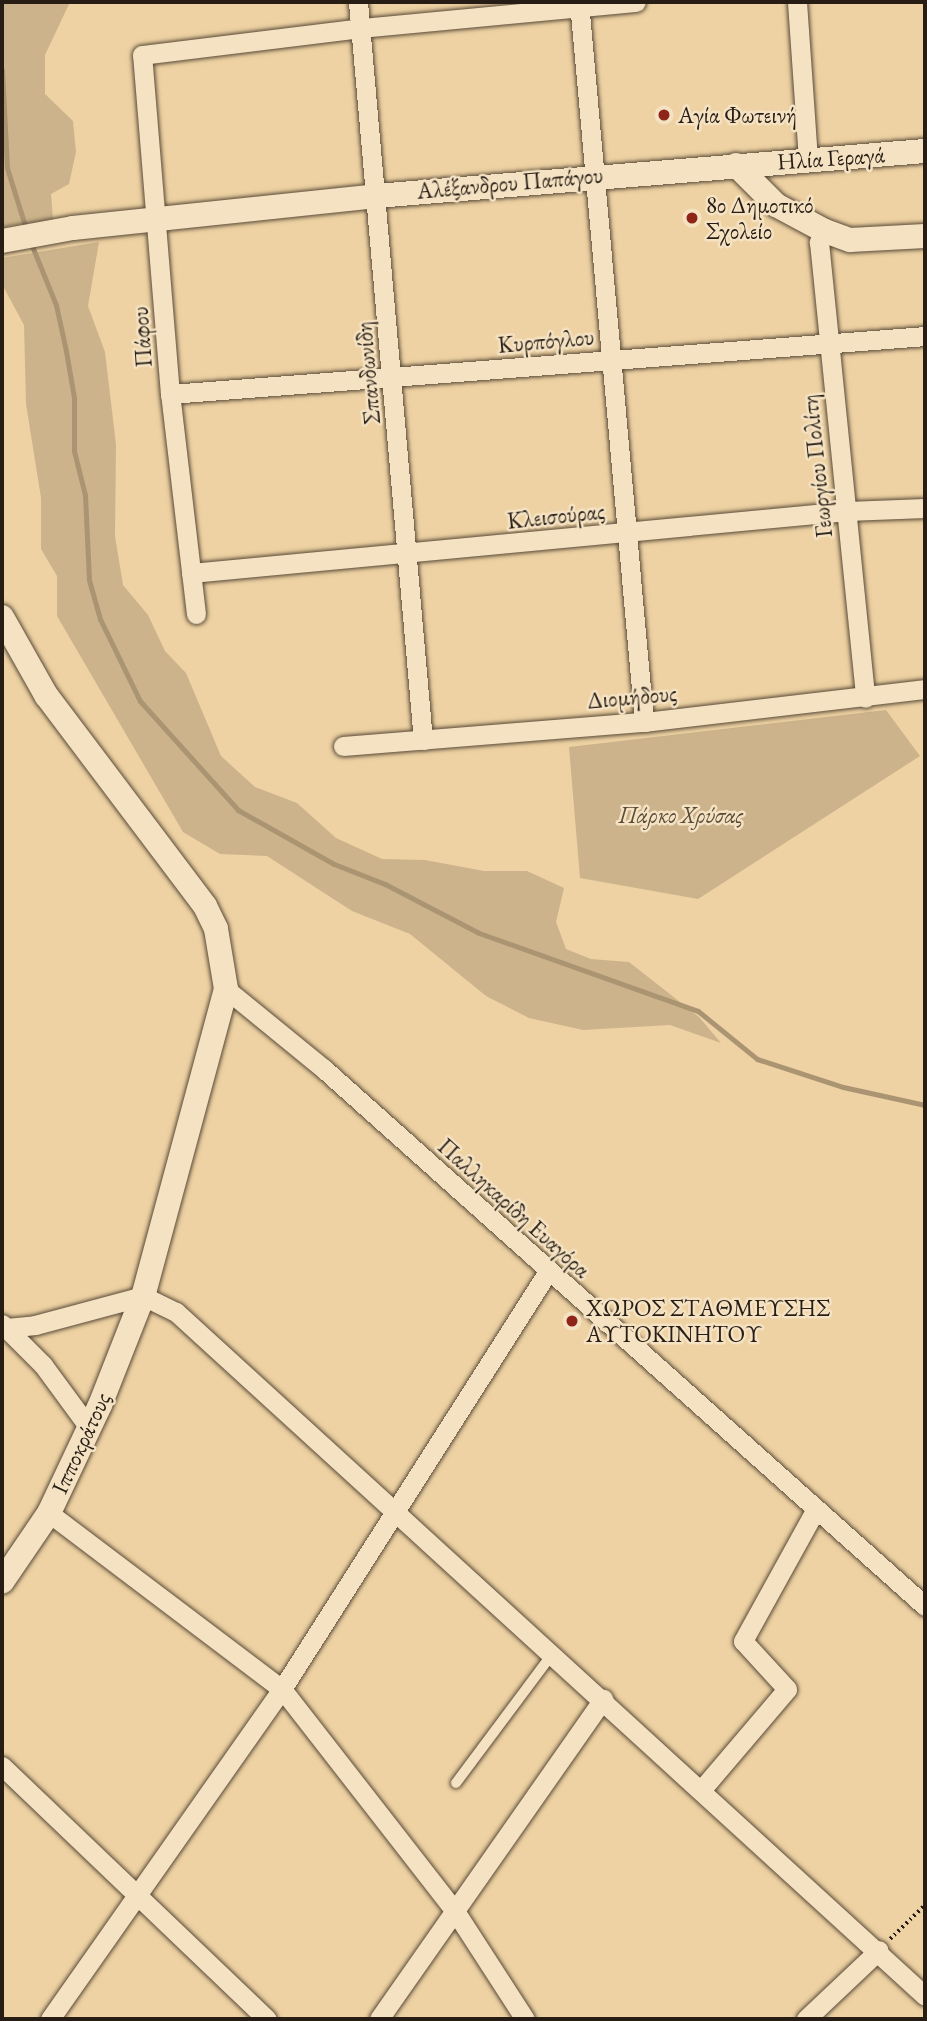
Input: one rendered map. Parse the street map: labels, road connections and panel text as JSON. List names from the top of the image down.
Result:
{
  "streets": {
    "street": [
      "Ηλία Γεραγά",
      "Αλέξανδρου Παπάγου",
      "Πάφου",
      "Κυρπόγλου",
      "Σπανδωνίδη",
      "Γεωργίου Πολίτη",
      "Κλεισούρας",
      "Διομήδους",
      "Παλληκαρίδη Ευαγόρα",
      "Ιπποκράτους"
    ]
  },
  "crossings": [
    ["Ηλία Γεραγά", "Αλέξανδρου Παπάγου"],
    ["Αλέξανδρου Παπάγου", "Πάφου"],
    ["Αλέξανδρου Παπάγου", "Σπανδωνίδη"],
    ["Πάφου", "Κυρπόγλου"],
    ["Πάφου", "Σπανδωνίδη"],
    ["Πάφου", "Κλεισούρας"],
    ["Κυρπόγλου", "Σπανδωνίδη"],
    ["Κυρπόγλου", "Γεωργίου Πολίτη"],
    ["Σπανδωνίδη", "Κλεισούρας"],
    ["Σπανδωνίδη", "Διομήδους"],
    ["Γεωργίου Πολίτη", "Κλεισούρας"],
    ["Γεωργίου Πολίτη", "Διομήδους"],
    ["Παλληκαρίδη Ευαγόρα", "Ιπποκράτους"]
  ],
  "parks": ["Πάρκο Χρύσας"],
  "places": ["Αγία Φωτεινή", "8ο Δημοτικό Σχολείο", "ΧΩΡΟΣ ΣΤΑΘΜΕΥΣΗΣ ΑΥΤΟΚΙΝΗΤΟΥ"]
}
